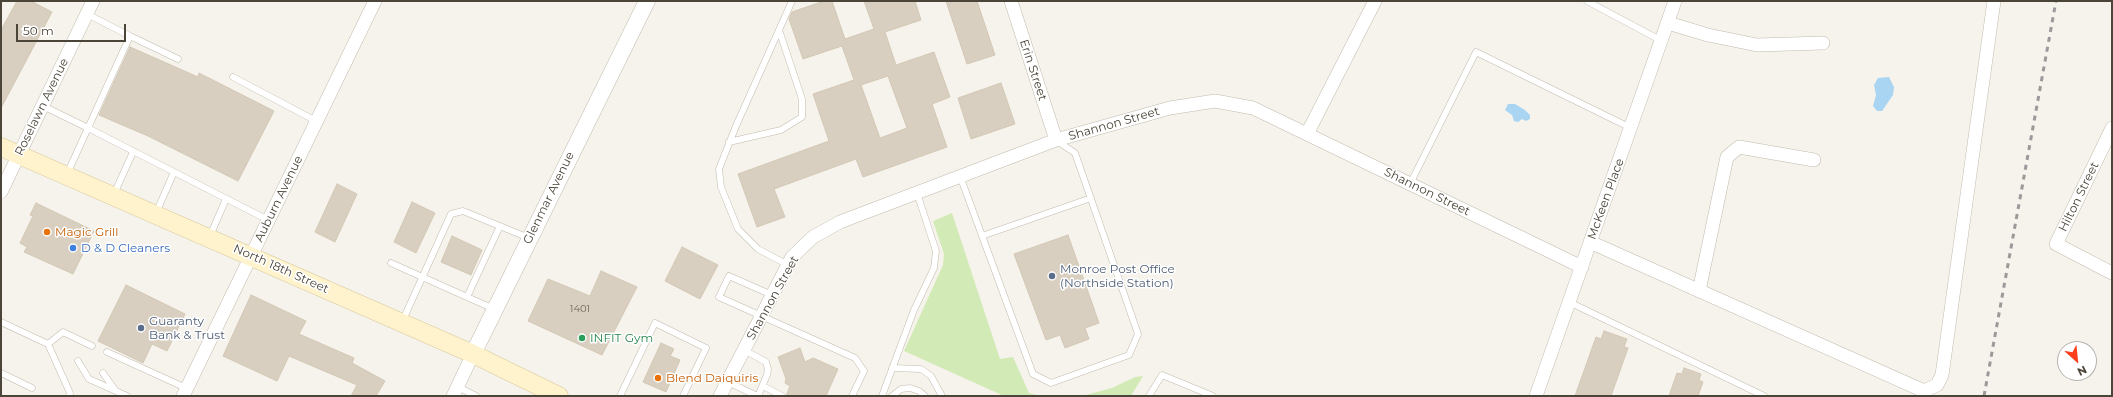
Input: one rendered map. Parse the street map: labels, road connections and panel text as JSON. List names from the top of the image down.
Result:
{
  "streets": {
    "main road": ["North 18th Street"],
    "street": [
      "Erin Street",
      "Roselawn Avenue",
      "Shannon Street",
      "Hilton Street",
      "Glenmar Avenue",
      "Auburn Avenue",
      "McKeen Place"
    ]
  },
  "crossings": [
    ["Erin Street", "Shannon Street"],
    ["Roselawn Avenue", "North 18th Street"],
    ["Shannon Street", "McKeen Place"],
    ["Glenmar Avenue", "North 18th Street"],
    ["Auburn Avenue", "North 18th Street"]
  ],
  "places": [
    "Magic Grill",
    "D & D Cleaners",
    "Monroe Post Office (Northside Station)",
    "Guaranty Bank & Trust",
    "INFIT Gym",
    "Blend Daiquiris"
  ],
  "house_numbers": ["1401"],
  "scale_bar": "50 m",
  "north": "bottom right"
}
